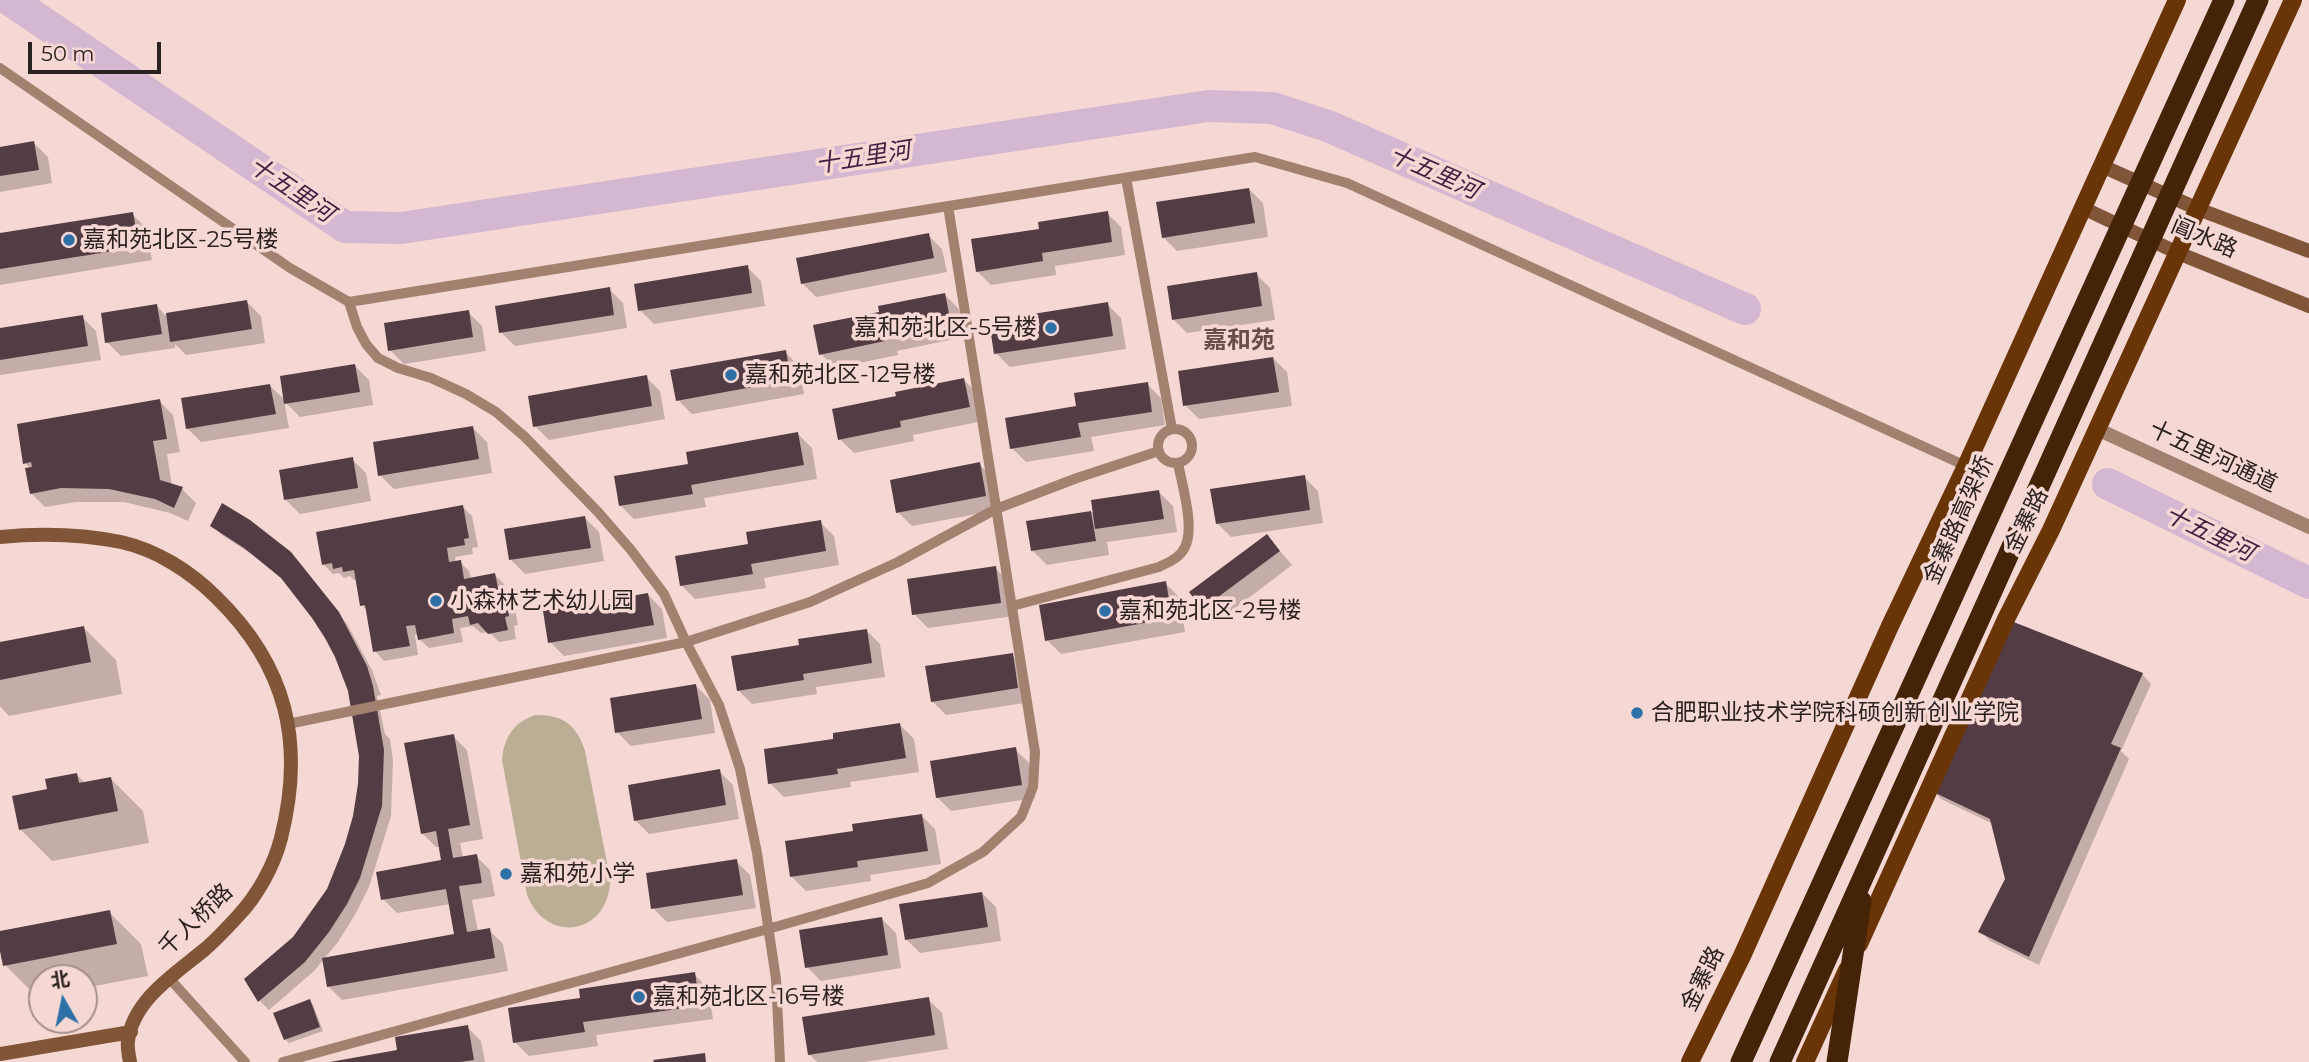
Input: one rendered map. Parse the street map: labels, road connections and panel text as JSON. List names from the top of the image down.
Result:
{
  "streets": {
    "highway": ["金寨路高架桥"],
    "main road": ["金寨路"],
    "street": ["阊水路", "十五里河通道", "千人桥路"]
  },
  "crossings": [
    ["阊水路", "金寨路"],
    ["十五里河通道", "金寨路"]
  ],
  "districts": ["嘉和苑"],
  "water": ["十五里河"],
  "places": [
    "嘉和苑北区-25号楼",
    "嘉和苑北区-5号楼",
    "嘉和苑北区-12号楼",
    "小森林艺术幼儿园",
    "嘉和苑北区-2号楼",
    "合肥职业技术学院科硕创新创业学院",
    "嘉和苑小学",
    "嘉和苑北区-16号楼"
  ],
  "scale_bar": "50 m",
  "north": "top"
}
